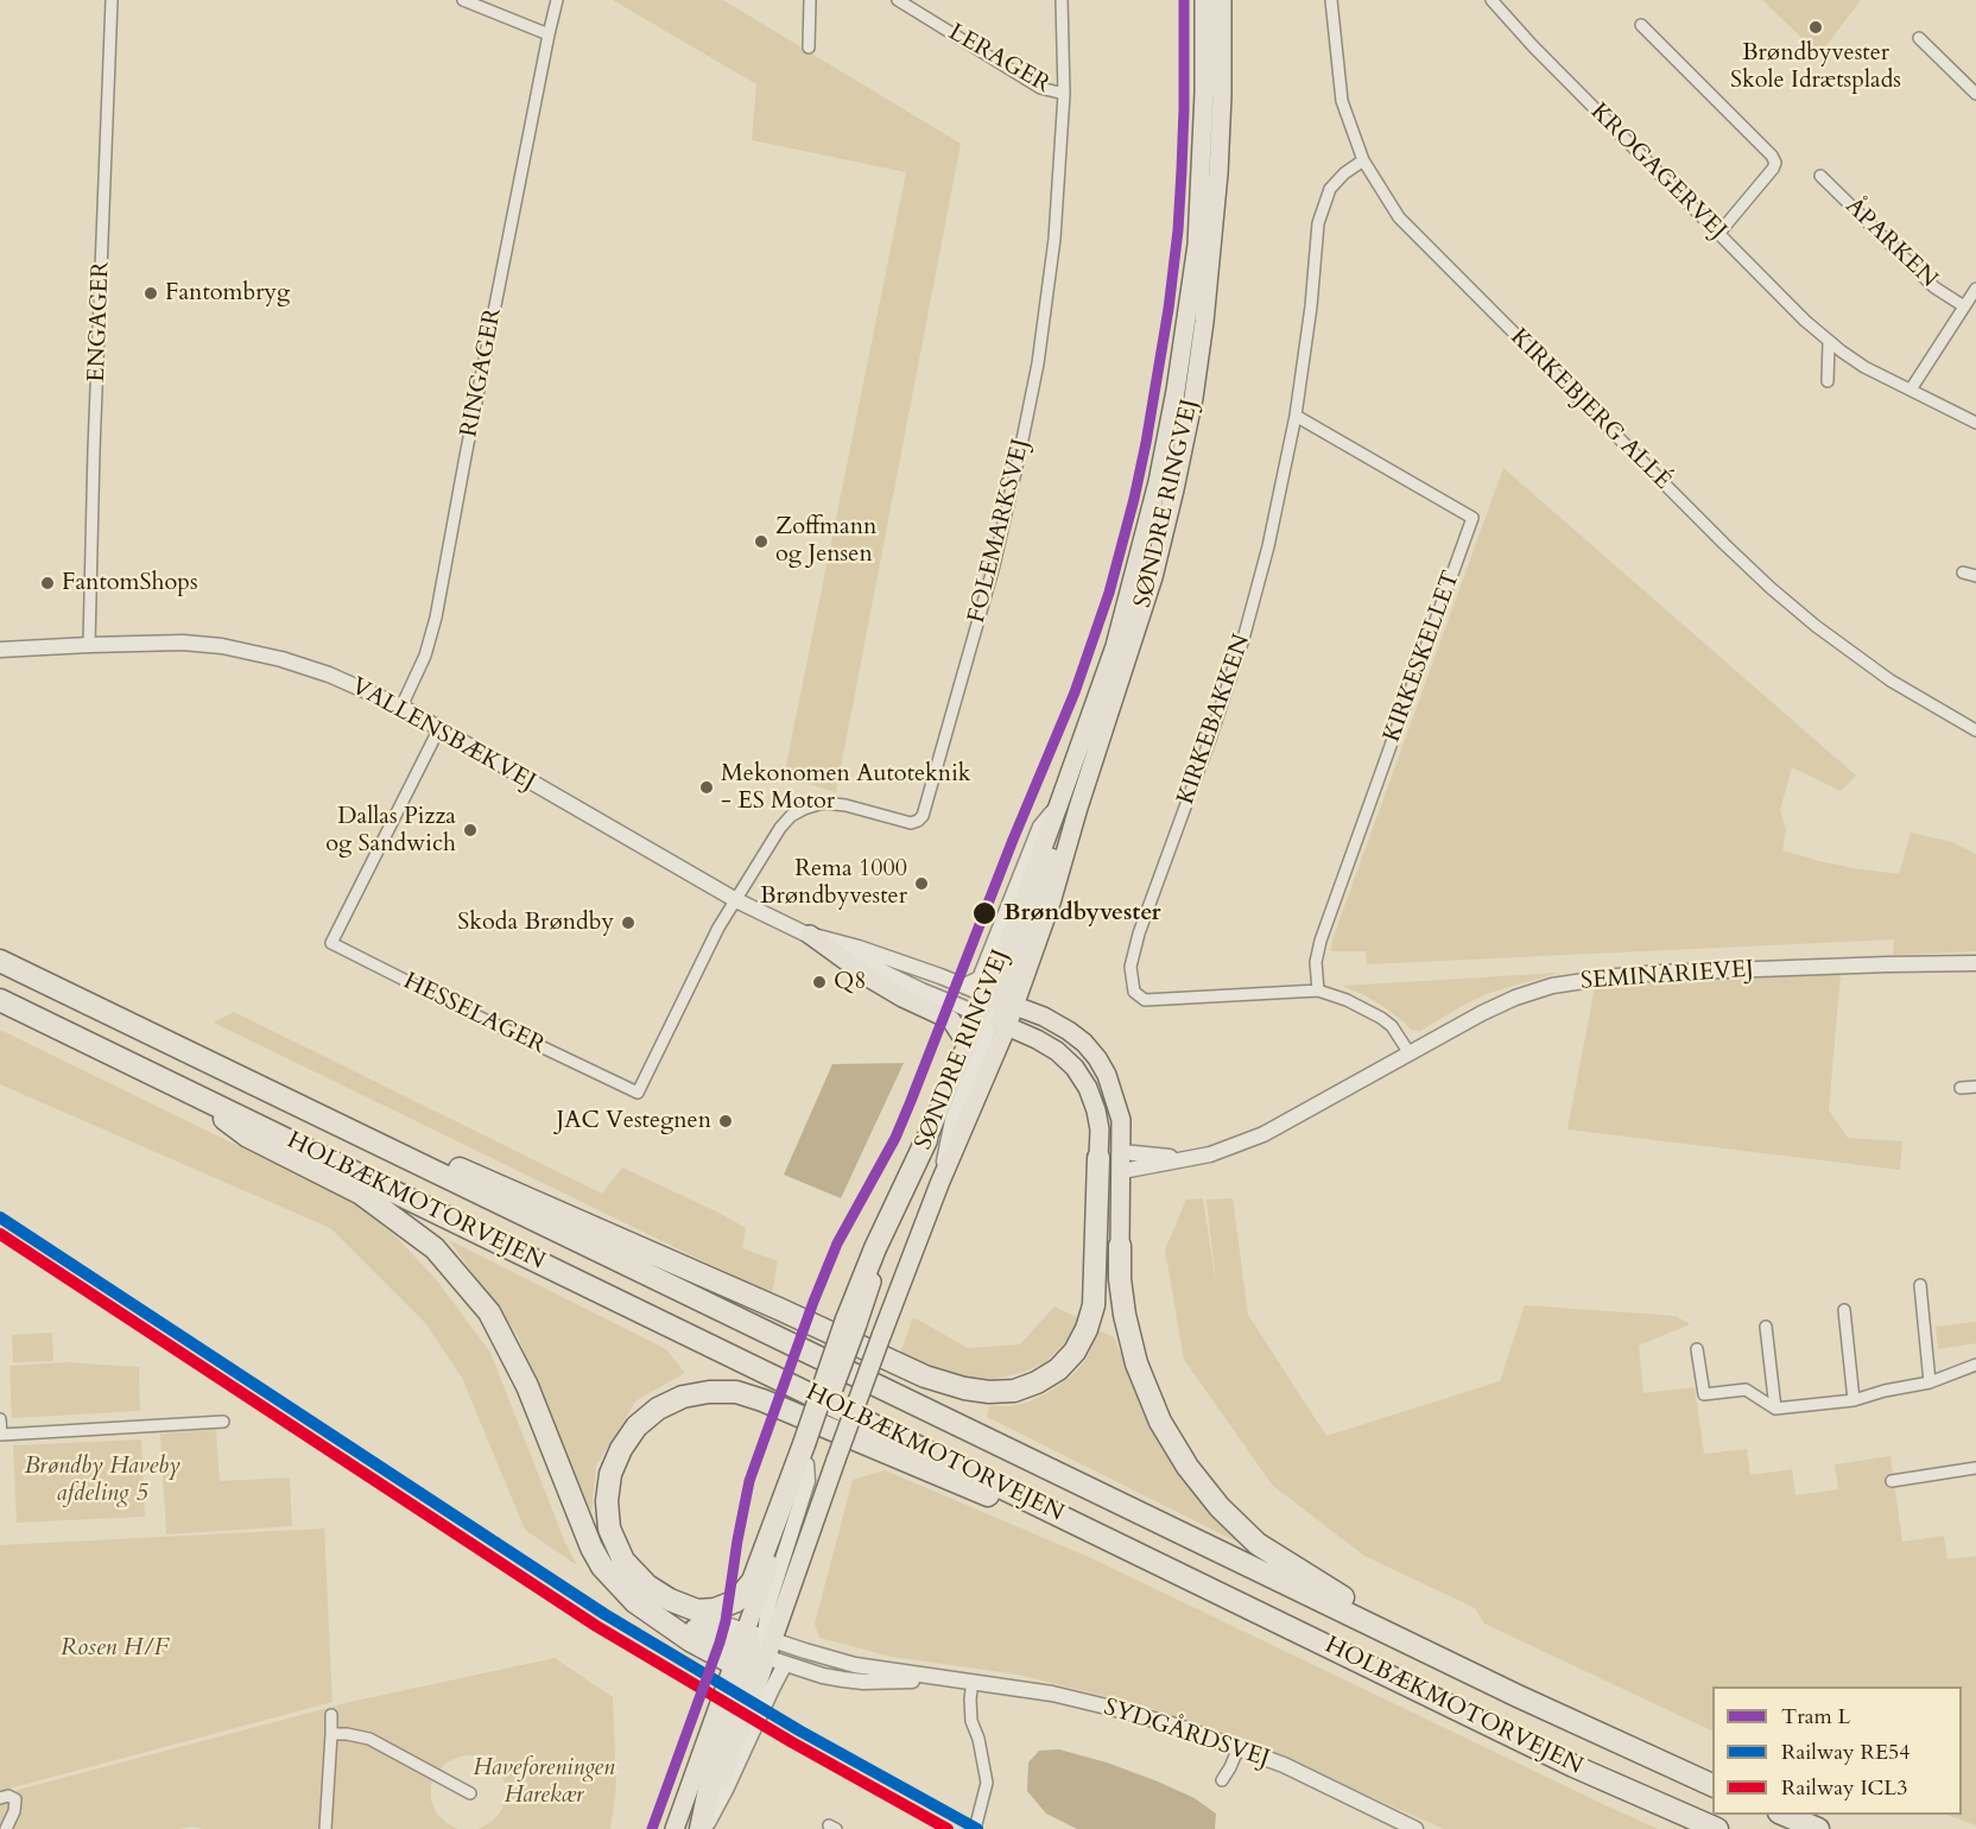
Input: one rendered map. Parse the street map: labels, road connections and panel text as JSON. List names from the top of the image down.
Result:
{
  "streets": {
    "highway": ["HOLBÆKMOTORVEJEN"],
    "main road": ["SØNDRE RINGVEJ"],
    "street": [
      "LERAGER",
      "KROGAGERVEJ",
      "ÅPARKEN",
      "ENGAGER",
      "RINGAGER",
      "KIRKEBJERG ALLÉ",
      "FOLEMARKSVEJ",
      "KIRKESKELLET",
      "KIRKEBAKKEN",
      "VALLENSBÆKVEJ",
      "SEMINARIEVEJ",
      "HESSELAGER",
      "SYDGÅRDSVEJ"
    ]
  },
  "crossings": [
    ["LERAGER", "FOLEMARKSVEJ"],
    ["ENGAGER", "VALLENSBÆKVEJ"],
    ["RINGAGER", "VALLENSBÆKVEJ"],
    ["KIRKEBJERG ALLÉ", "KIRKEBAKKEN"],
    ["SØNDRE RINGVEJ", "VALLENSBÆKVEJ"],
    ["SØNDRE RINGVEJ", "SYDGÅRDSVEJ"],
    ["FOLEMARKSVEJ", "VALLENSBÆKVEJ"],
    ["FOLEMARKSVEJ", "HESSELAGER"],
    ["KIRKESKELLET", "KIRKEBAKKEN"],
    ["KIRKEBAKKEN", "SEMINARIEVEJ"],
    ["VALLENSBÆKVEJ", "HESSELAGER"]
  ],
  "parks": ["Brøndby Haveby afdeling 5", "Rosen H/F", "Haveforeningen Harekær"],
  "places": [
    "Brøndbyvester Skole Idrætsplads",
    "Fantombryg",
    "Zoffmann og Jensen",
    "FantomShops",
    "Mekonomen Autoteknik - ES Motor",
    "Dallas Pizza og Sandwich",
    "Rema 1000 Brøndbyvester",
    "Brøndbyvester",
    "Skoda Brøndby",
    "Q8",
    "JAC Vestegnen"
  ],
  "lines": ["tram line L", "rail line RE54", "rail line ICL3"],
  "legend": ["Tram L", "Railway RE54", "Railway ICL3"]
}
